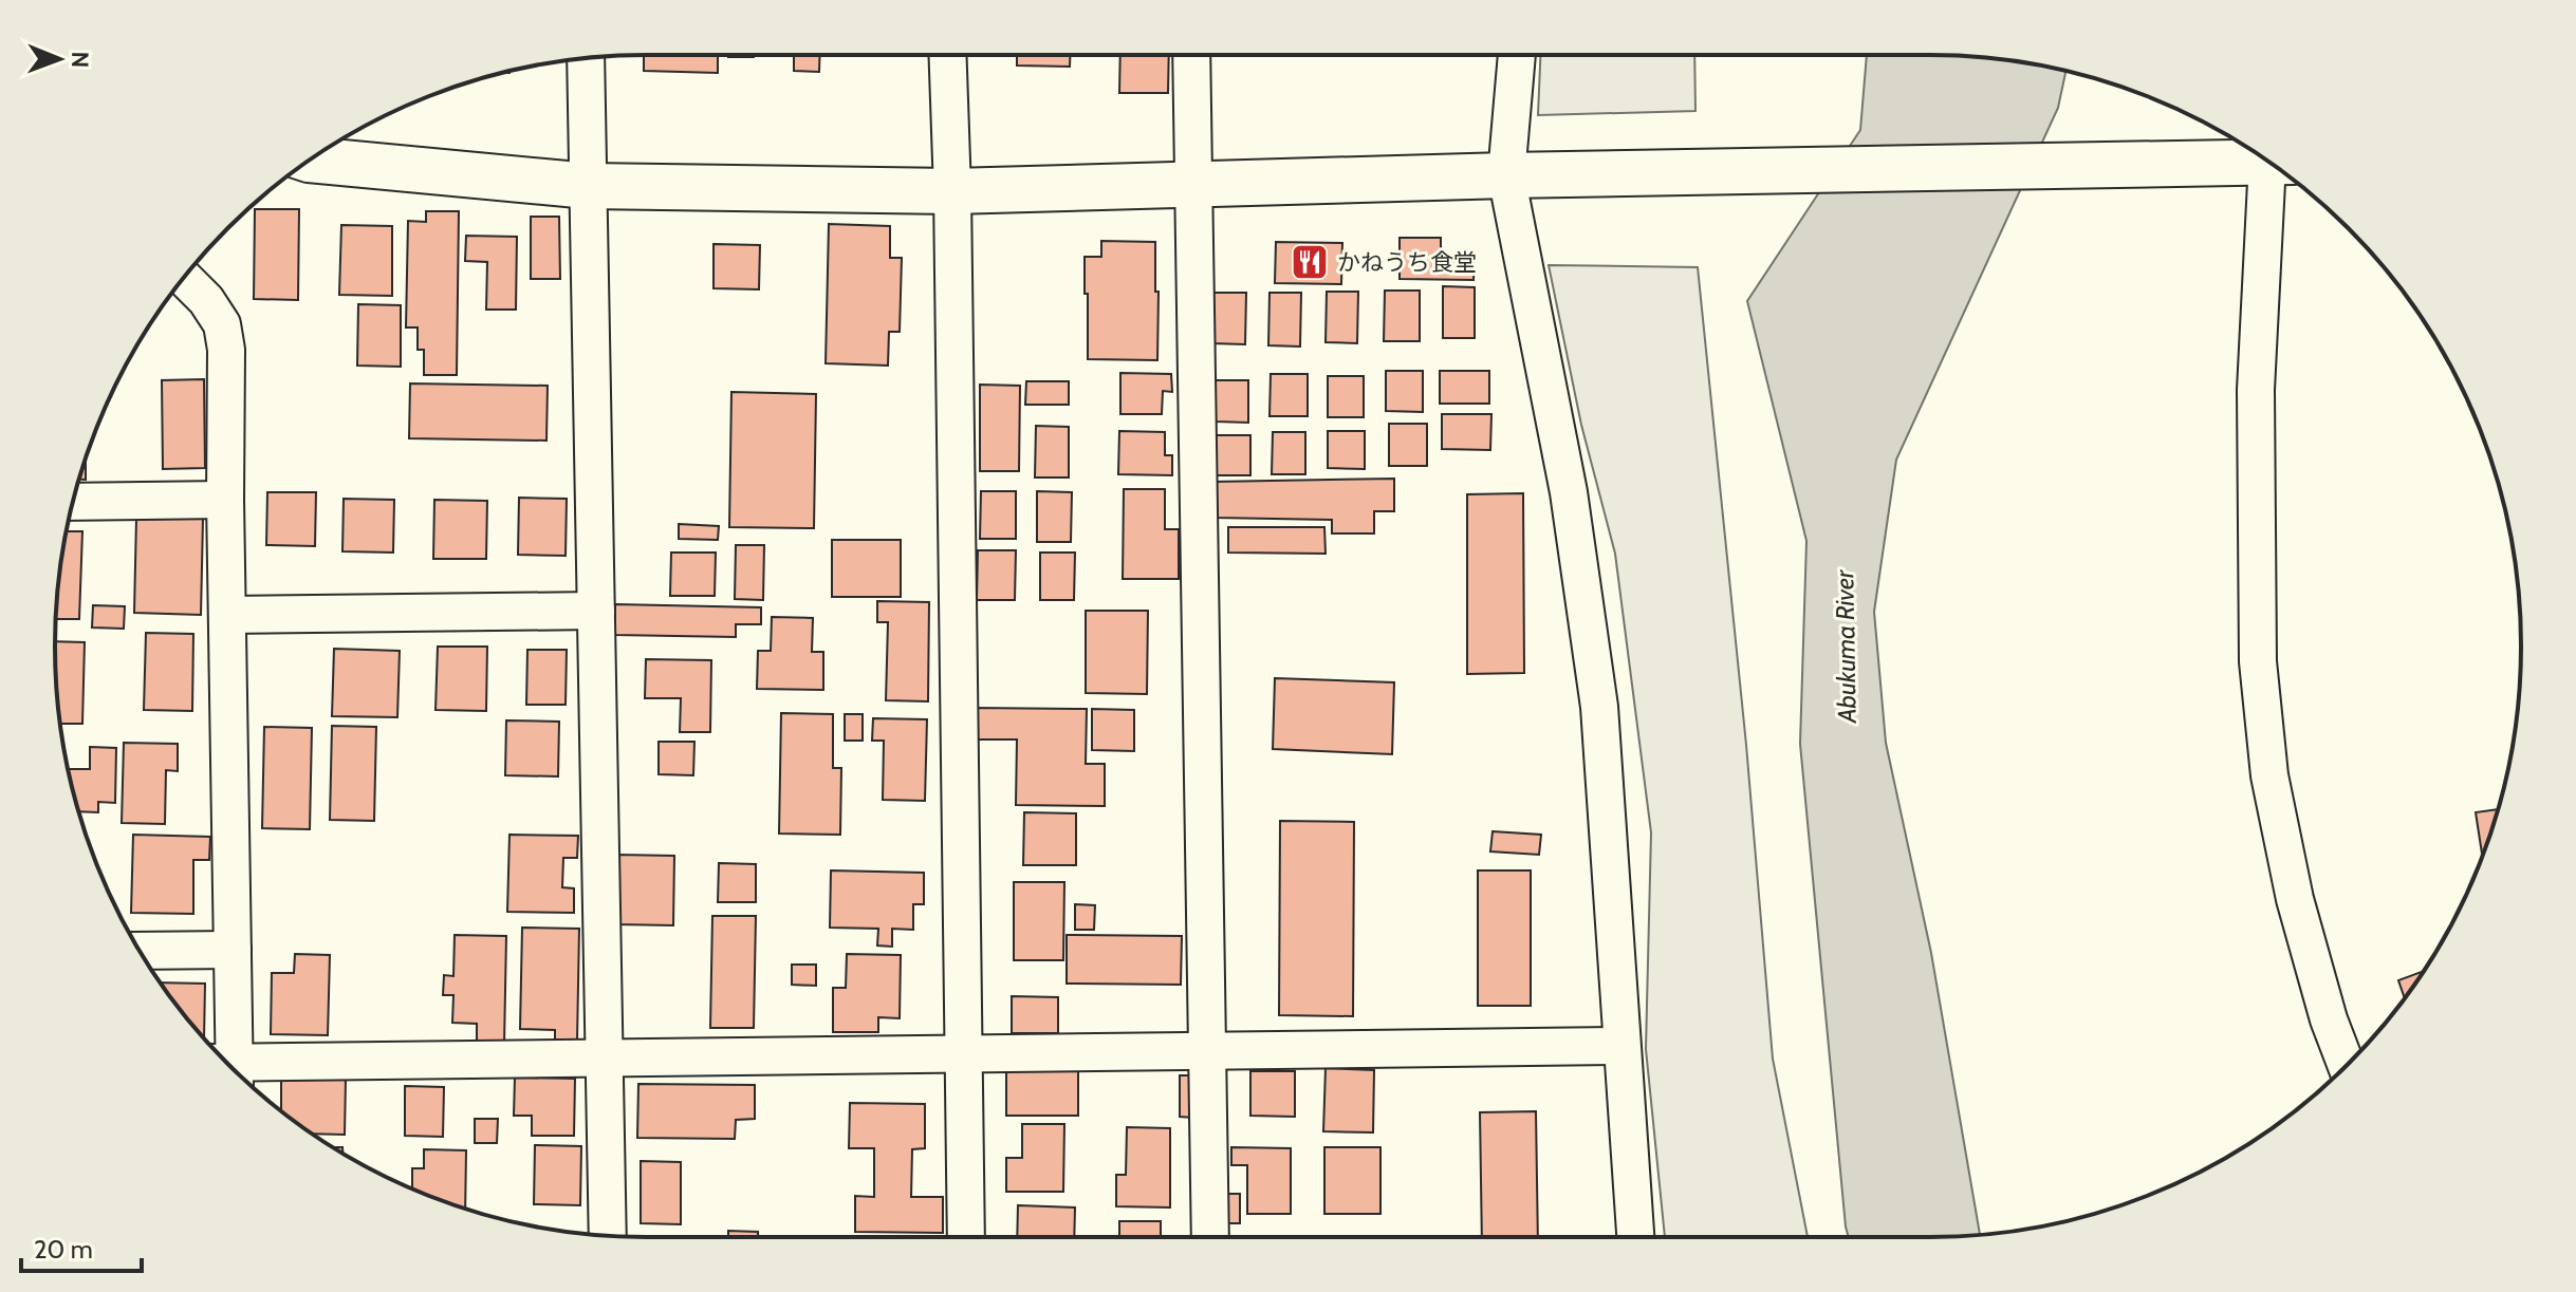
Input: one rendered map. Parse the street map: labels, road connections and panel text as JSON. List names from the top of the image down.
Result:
{
  "water": ["Abukuma River"],
  "places": {
    "restaurant": ["かねうち食堂"]
  },
  "scale_bar": "20 m",
  "north": "right"
}
